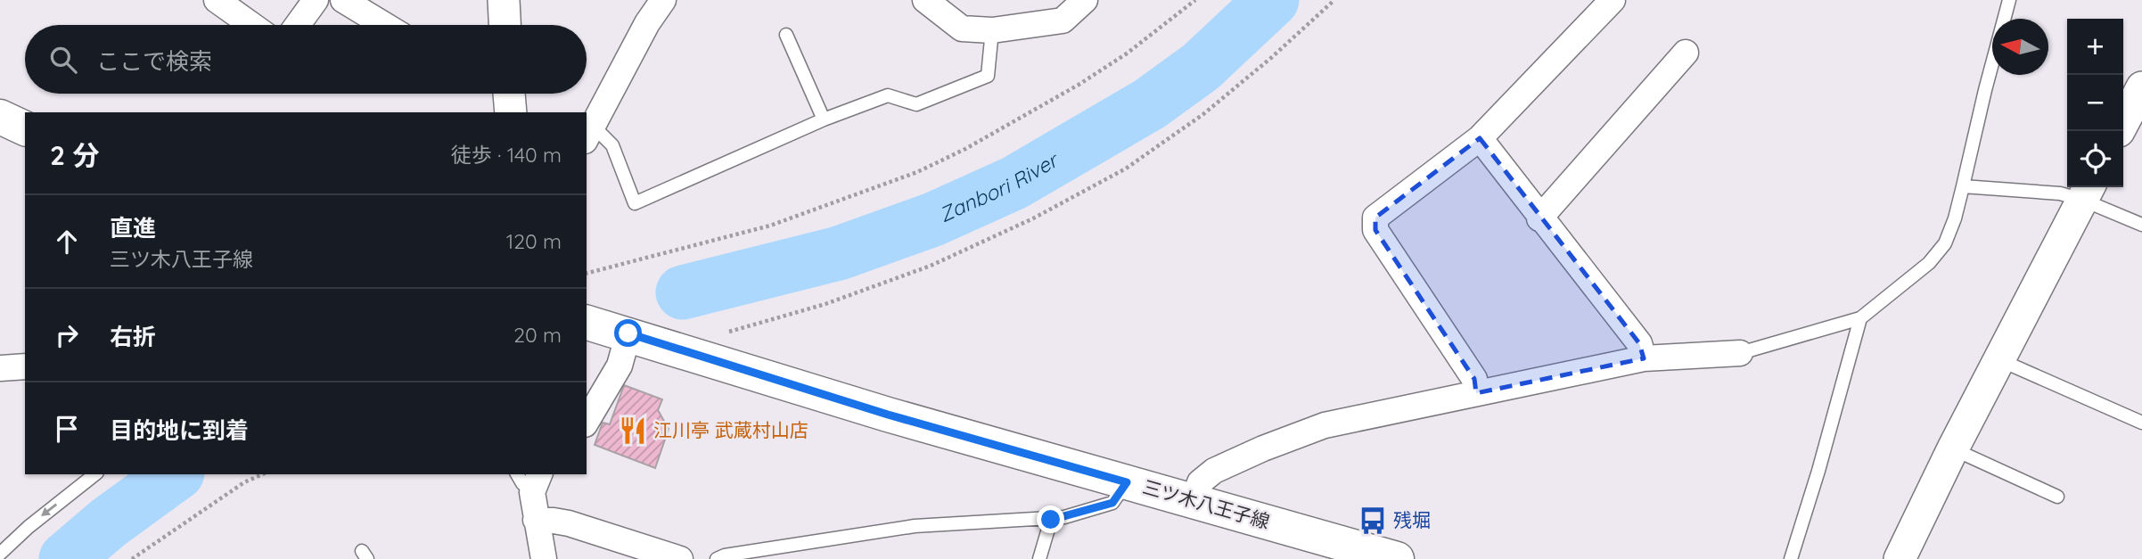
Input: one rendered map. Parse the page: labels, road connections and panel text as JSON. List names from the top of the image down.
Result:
{
  "streets": {
    "main road": ["三ツ木八王子線"]
  },
  "water": ["Zanbori River"],
  "places": {
    "restaurant": ["江川亭 武蔵村山店"],
    "bus stop": ["残堀"]
  },
  "north": "left",
  "page": {
    "map_buttons": ["+", "−"],
    "search": "ここで検索",
    "heading": ["2 分", "徒歩 · 140 m"],
    "list": [
      ["直進", "三ツ木八王子線", "120 m"],
      ["右折", "20 m"],
      "目的地に到着"
    ]
  }
}
